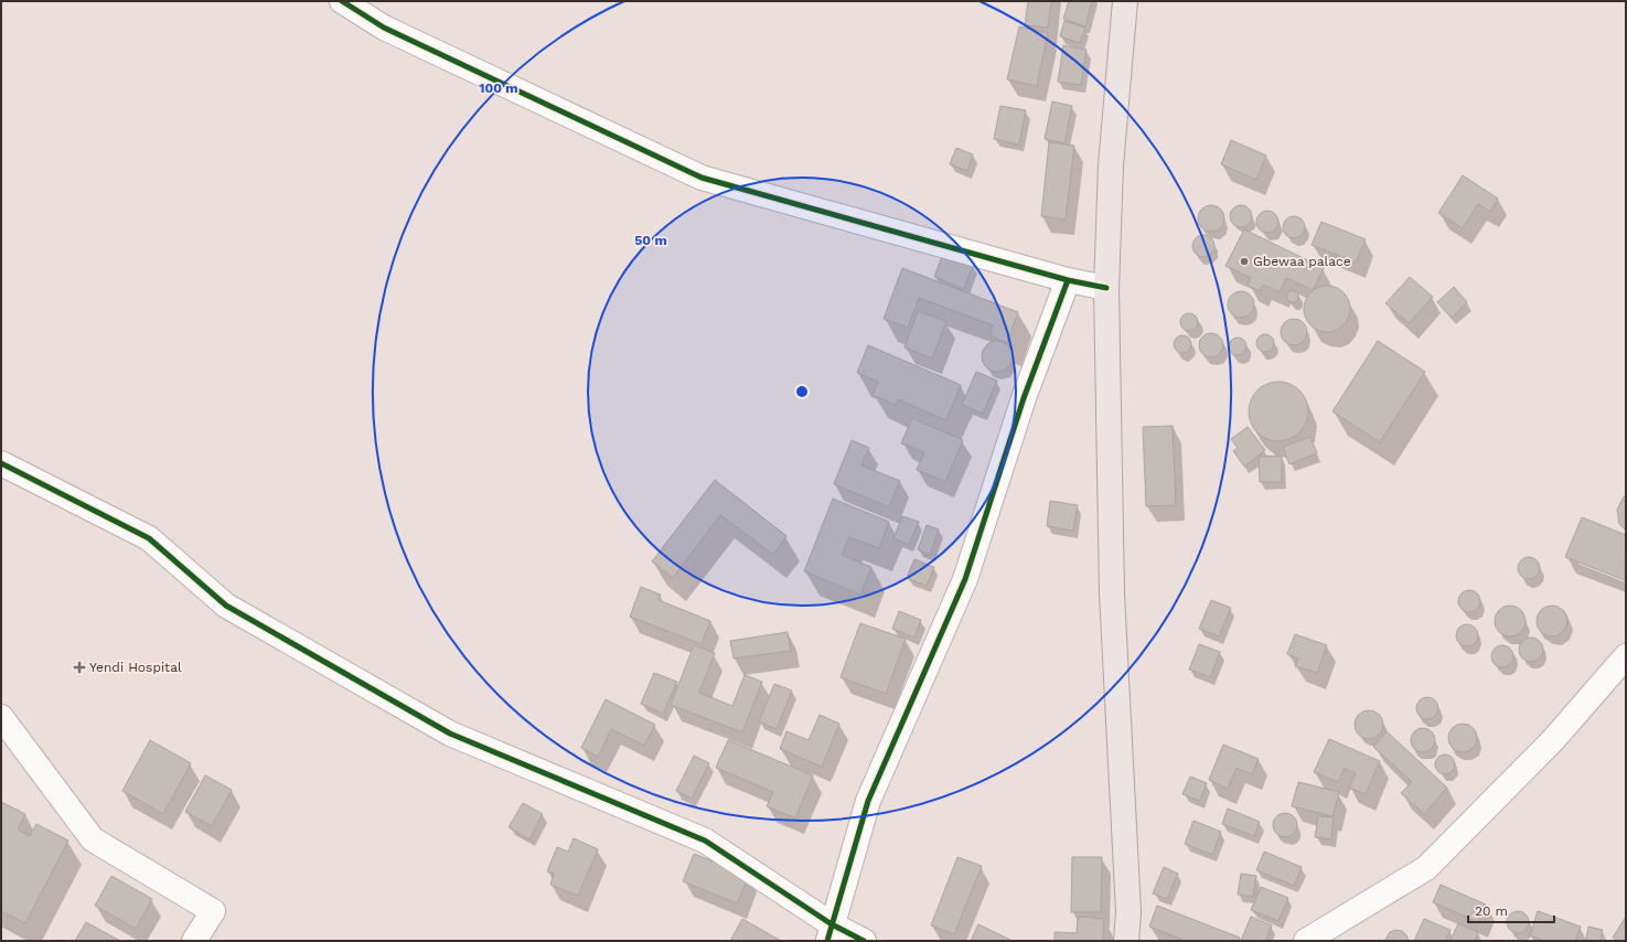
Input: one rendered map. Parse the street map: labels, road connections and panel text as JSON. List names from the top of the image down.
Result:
{
  "places": {
    "other": ["Gbewaa palace"],
    "health": ["Yendi Hospital"]
  },
  "scale_bar": "20 m",
  "rings": ["100 m", "50 m"]
}
